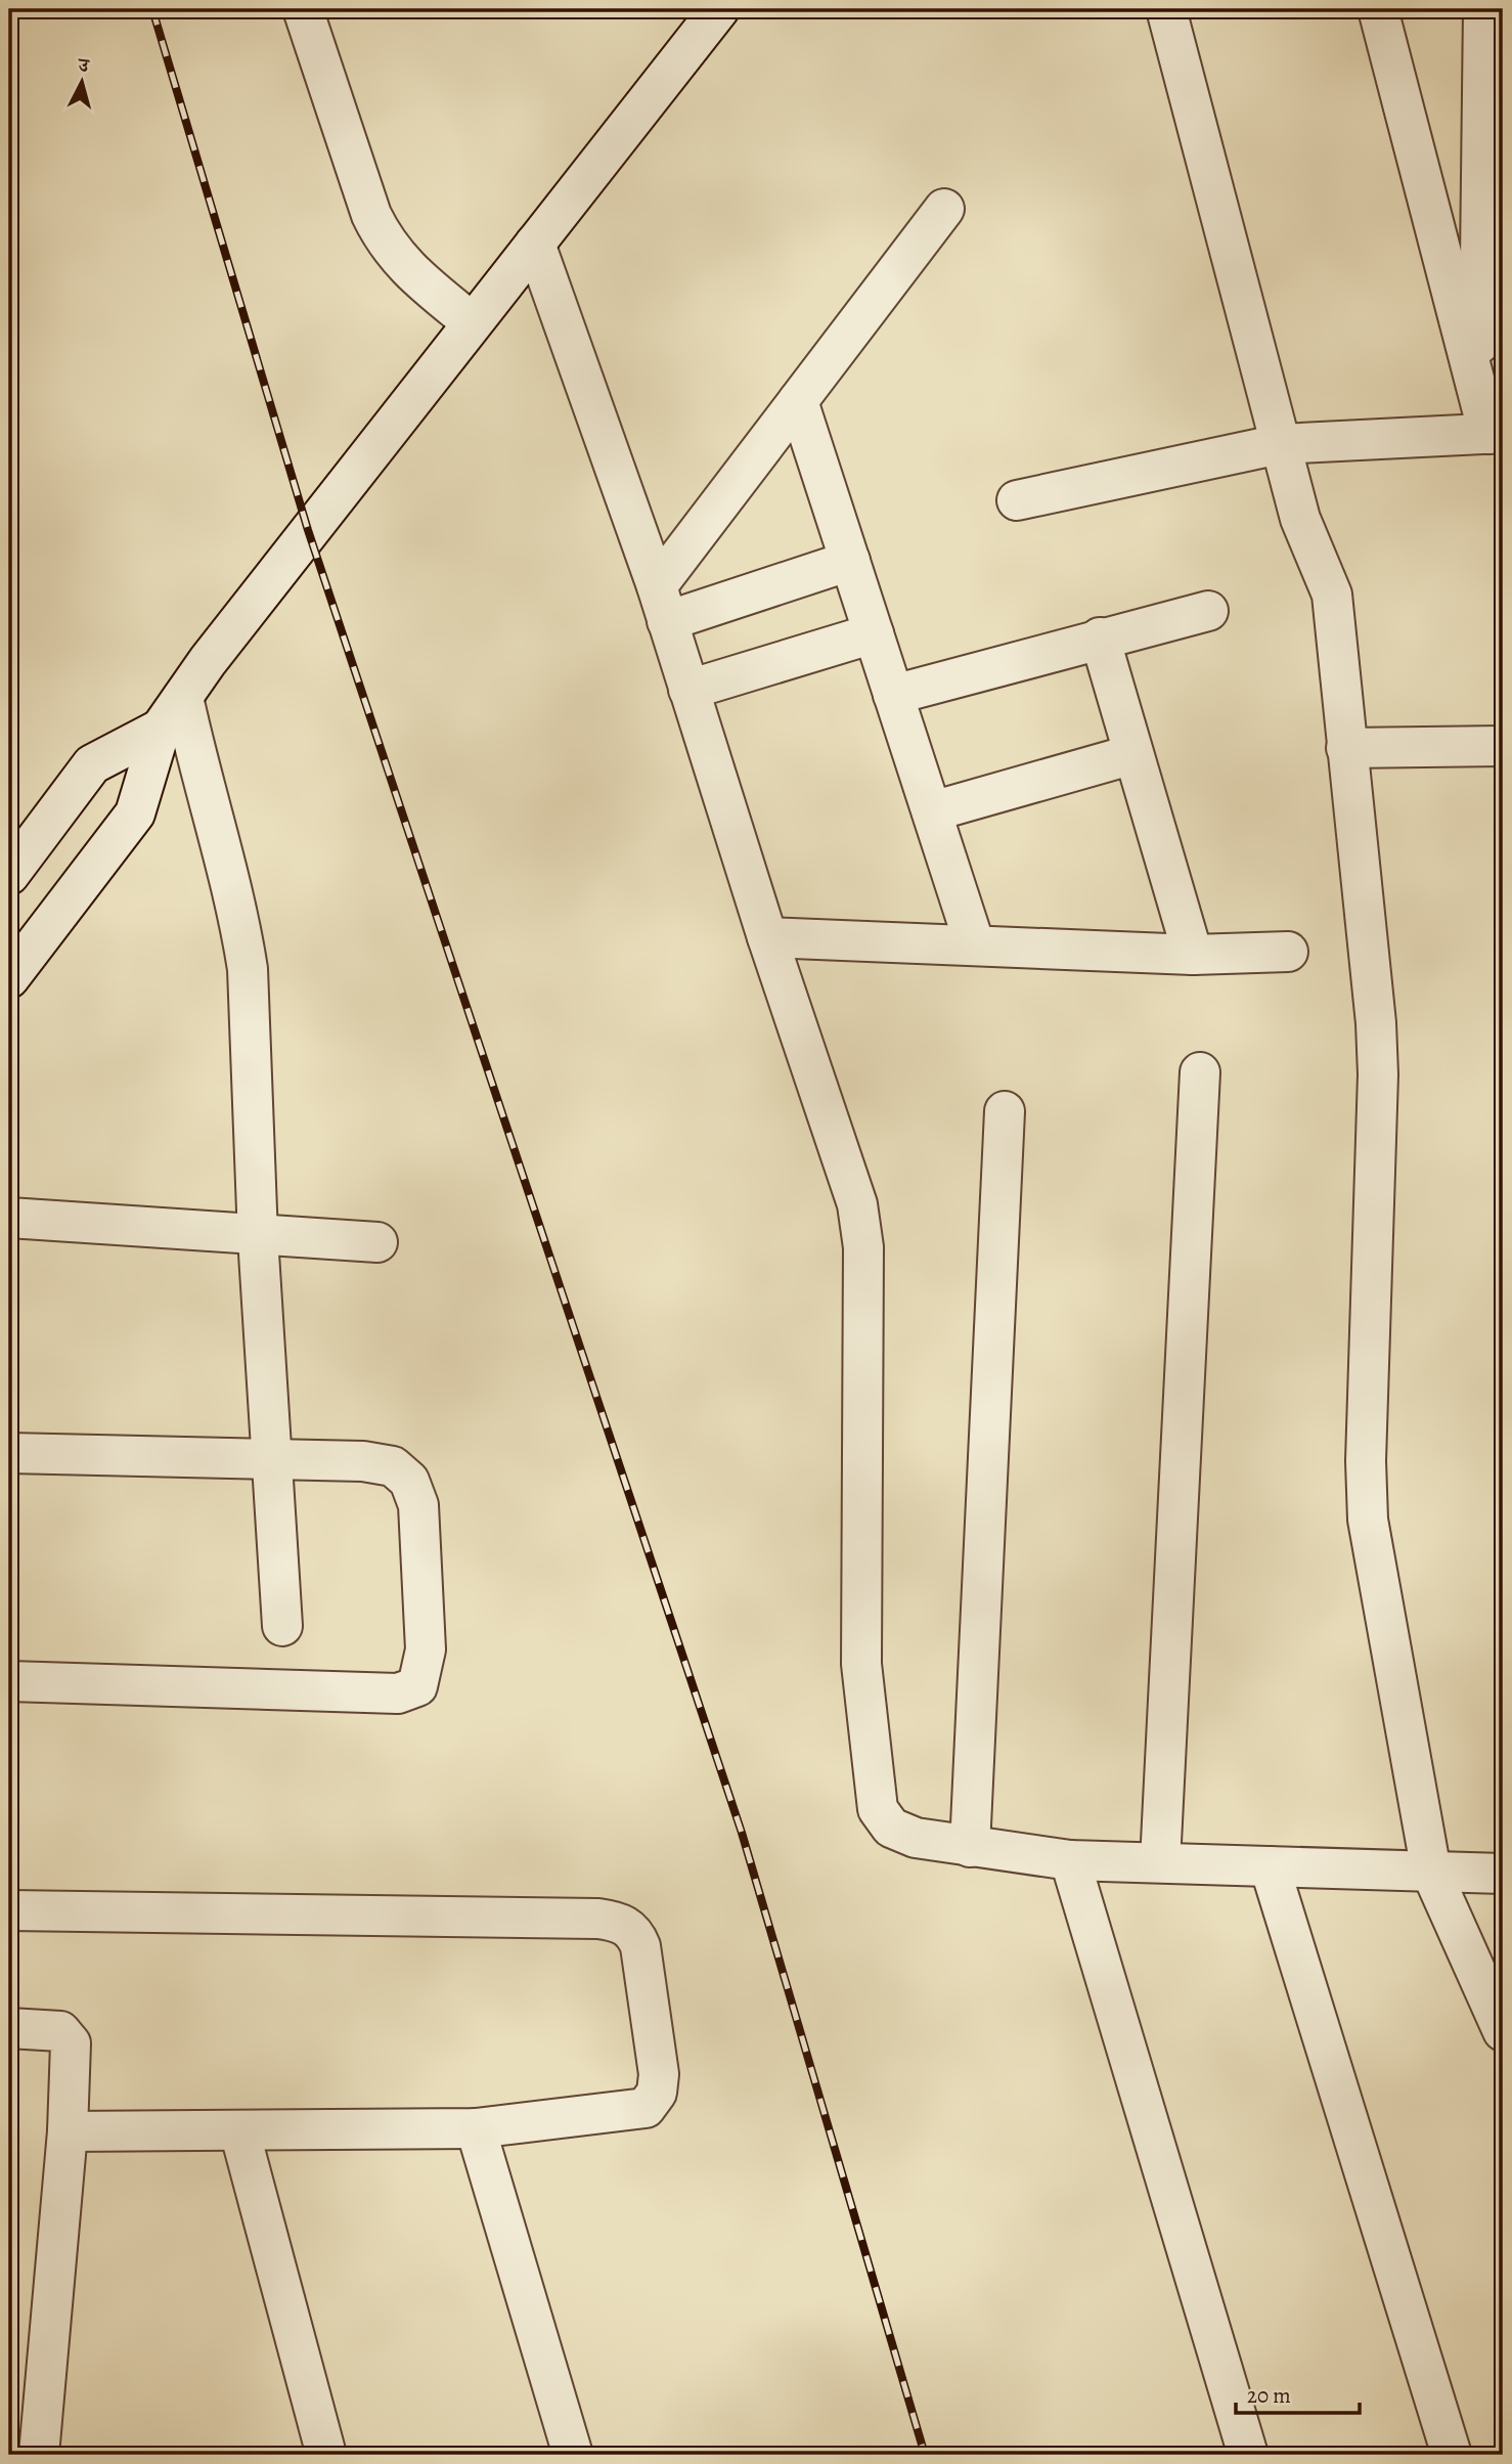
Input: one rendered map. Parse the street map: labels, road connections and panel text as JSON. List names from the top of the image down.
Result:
{
  "scale_bar": "20 m",
  "north": "top"
}
